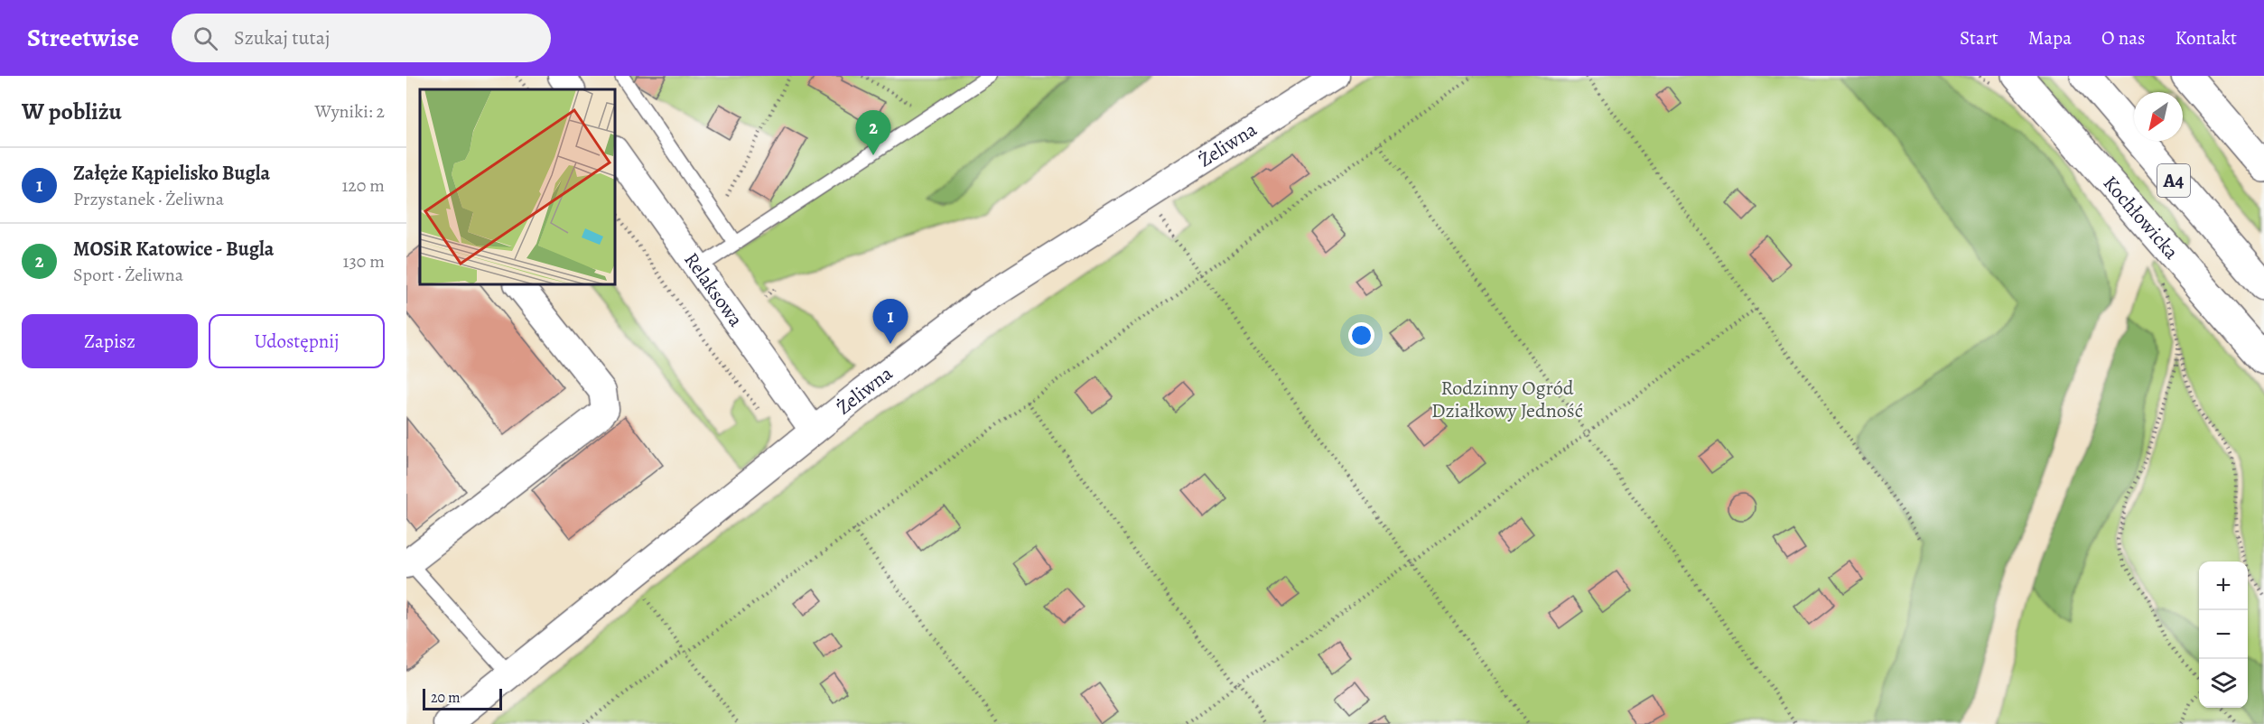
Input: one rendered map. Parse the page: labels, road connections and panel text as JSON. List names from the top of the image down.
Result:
{
  "streets": {
    "main road": ["A4", "Kochłowicka"],
    "street": ["Żeliwna", "Relaksowa"]
  },
  "crossings": [
    ["Żeliwna", "Relaksowa"]
  ],
  "parks": ["Rodzinny Ogród Działkowy Jedność"],
  "scale_bar": "20 m",
  "north": "bottom left",
  "page": {
    "header": "Streetwise",
    "search": "Szukaj tutaj",
    "nav": [
      "Start",
      "Mapa",
      "O nas",
      "Kontakt"
    ],
    "heading": ["W pobliżu", "Wyniki: 2"],
    "pins": ["2", "1"],
    "list": [
      {
        "mark": "1",
        "name": "Załęże Kąpielisko Bugla",
        "note": "Przystanek · Żeliwna",
        "value": "120 m"
      },
      {
        "mark": "2",
        "name": "MOSiR Katowice - Bugla",
        "note": "Sport · Żeliwna",
        "value": "130 m"
      }
    ],
    "buttons": ["Zapisz", "Udostępnij"],
    "map_buttons": ["+", "−"],
    "scale": "20 m"
  }
}
